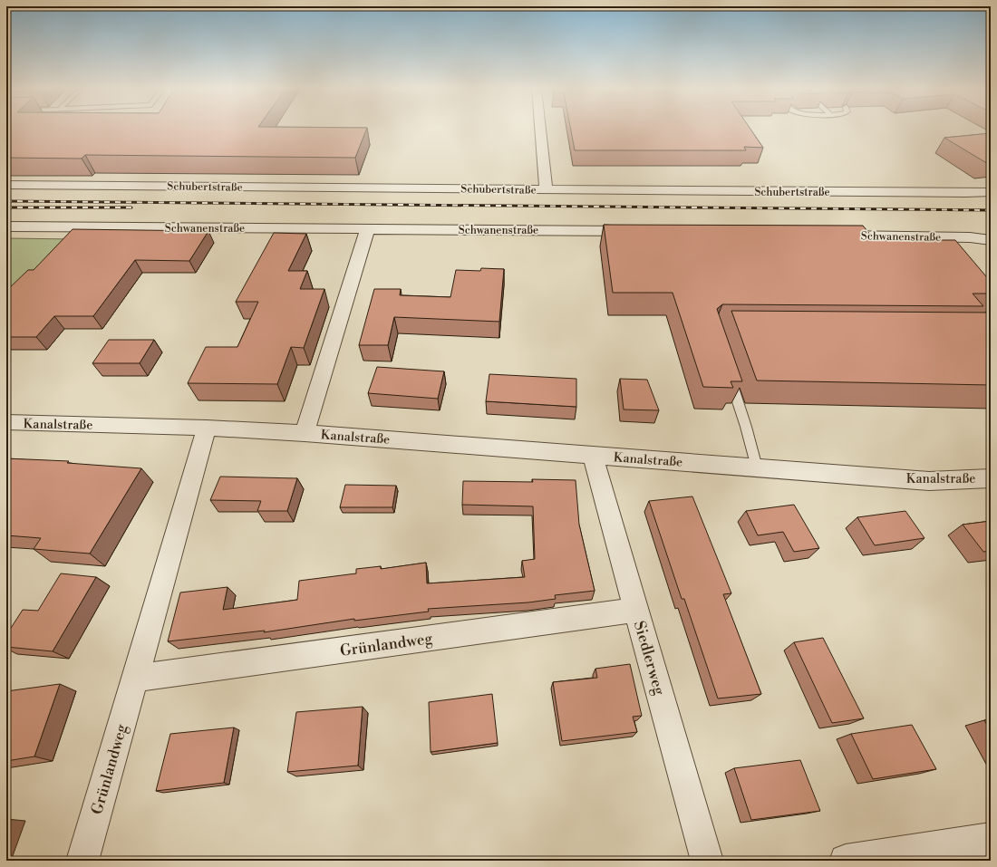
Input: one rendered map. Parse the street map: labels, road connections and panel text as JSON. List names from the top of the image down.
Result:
{
  "streets": {
    "street": [
      "Schubertstraße",
      "Schwanenstraße",
      "Kanalstraße",
      "Grünlandweg",
      "Siedlerweg"
    ]
  },
  "crossings": [
    ["Schwanenstraße", "Kanalstraße"],
    ["Kanalstraße", "Grünlandweg"],
    ["Kanalstraße", "Siedlerweg"],
    ["Grünlandweg", "Siedlerweg"]
  ]
}
